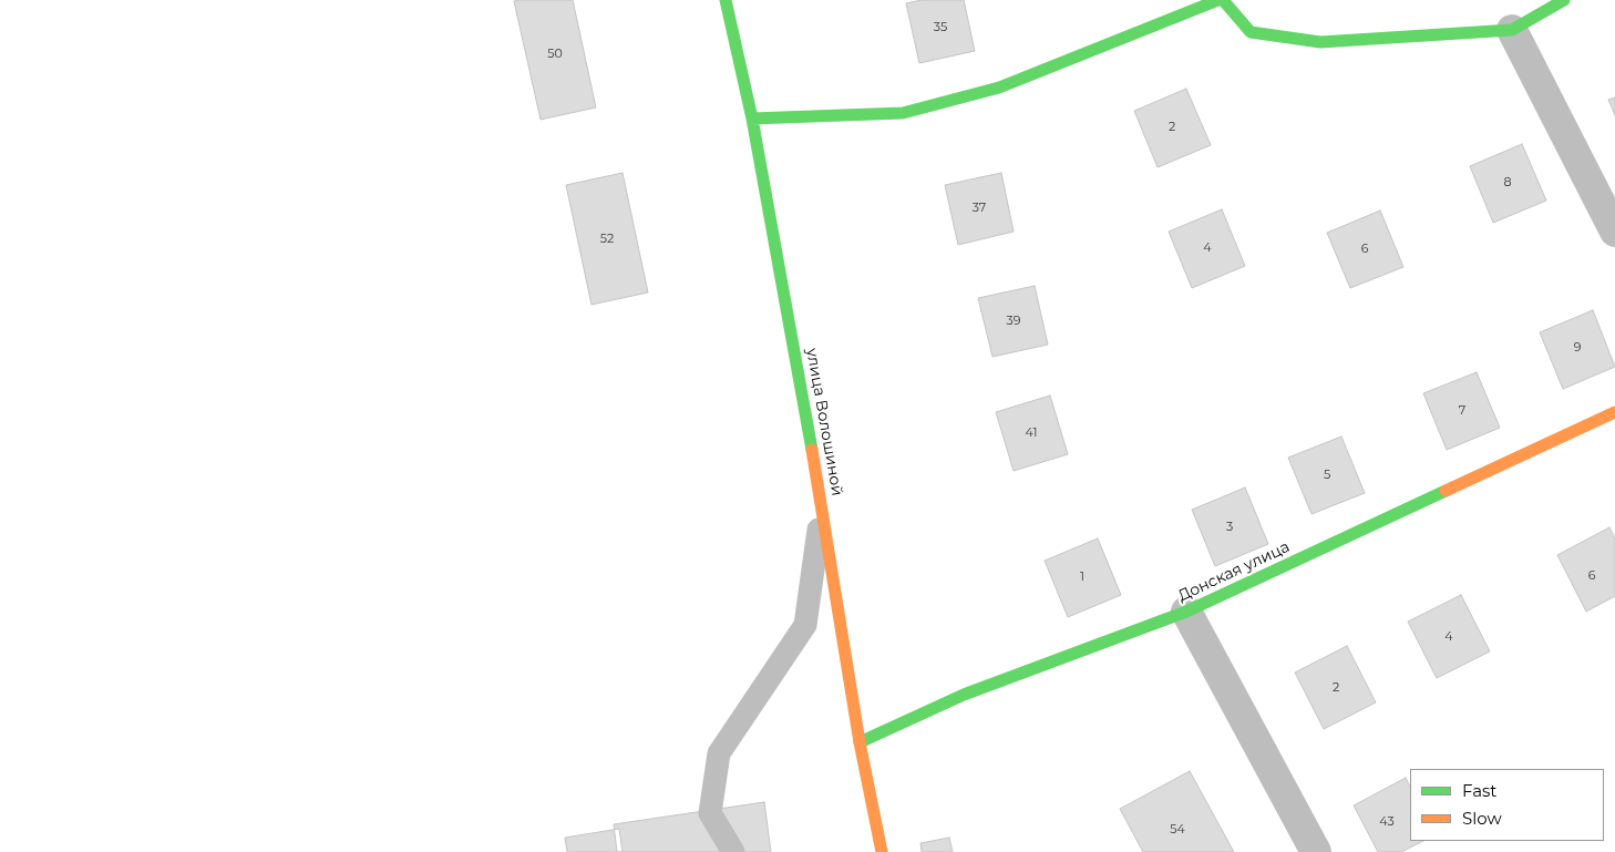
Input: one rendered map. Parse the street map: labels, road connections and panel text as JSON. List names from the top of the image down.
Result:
{
  "streets": {
    "street": ["улица Волошиной", "Донская улица"]
  },
  "crossings": [
    ["улица Волошиной", "Донская улица"]
  ],
  "house_numbers": [
    "35",
    "50",
    "2",
    "8",
    "37",
    "52",
    "4",
    "6",
    "39",
    "9",
    "7",
    "41",
    "5",
    "3",
    "6",
    "1",
    "4",
    "2",
    "43",
    "54"
  ],
  "legend": ["Fast", "Slow"]
}
